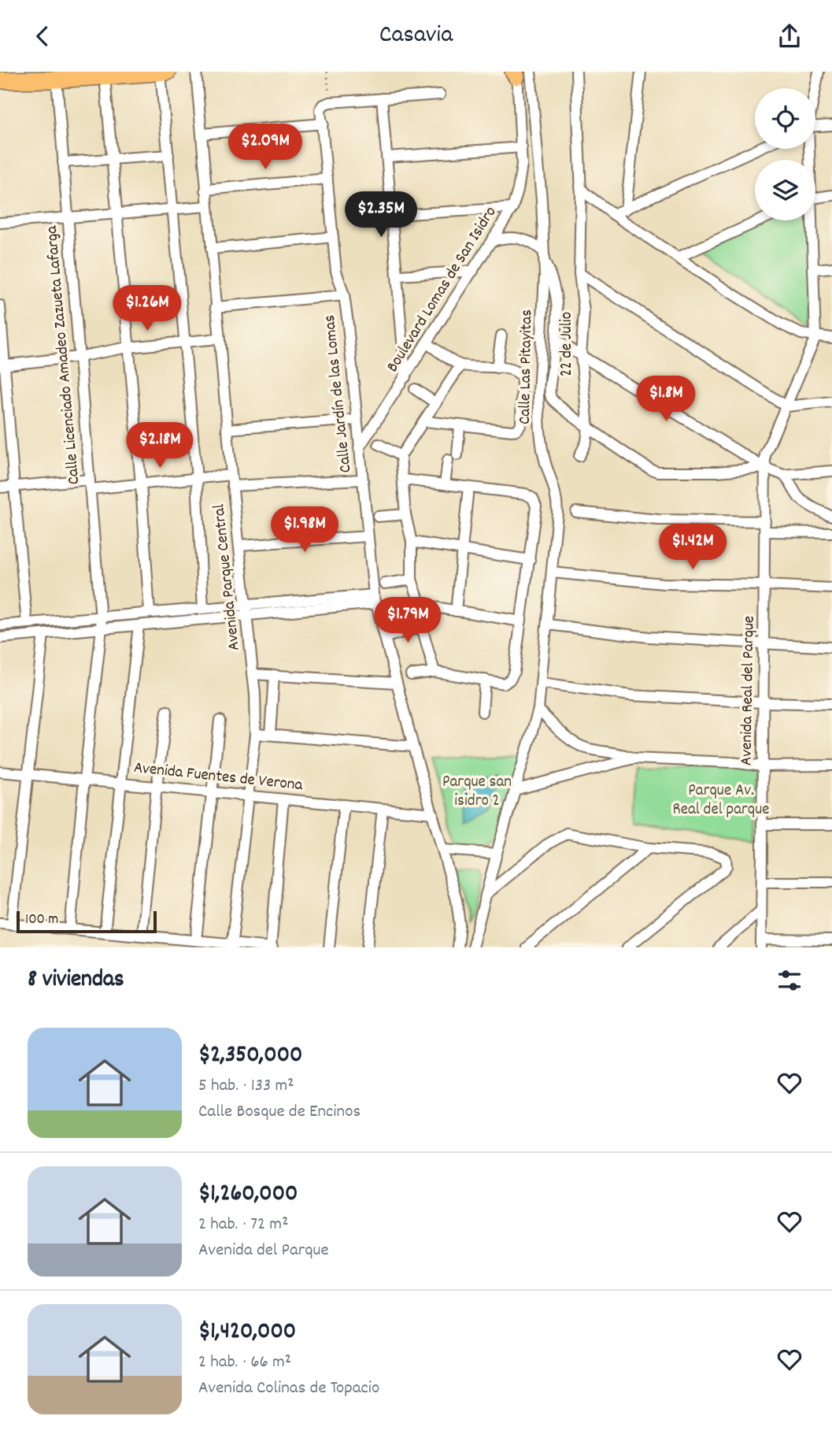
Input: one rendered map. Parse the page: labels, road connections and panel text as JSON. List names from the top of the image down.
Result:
{
  "streets": {
    "street": [
      "Boulevard Lomas de San Isidro",
      "22 de Julio",
      "Calle Licenciado Amadeo Zazueta Lafarga",
      "Calle Las Pitayitas",
      "Calle Jardín de las Lomas",
      "Avenida Parque Central",
      "Avenida Real del Parque",
      "Avenida Fuentes de Verona"
    ]
  },
  "crossings": [
    ["Boulevard Lomas de San Isidro", "Calle Las Pitayitas"],
    ["Boulevard Lomas de San Isidro", "Calle Jardín de las Lomas"],
    ["Calle Licenciado Amadeo Zazueta Lafarga", "Avenida Fuentes de Verona"],
    ["Calle Jardín de las Lomas", "Avenida Fuentes de Verona"],
    ["Avenida Parque Central", "Avenida Fuentes de Verona"]
  ],
  "parks": ["Parque san isidro 2", "Parque Av. Real del parque"],
  "scale_bar": "100 m",
  "page": {
    "header": "Casavia",
    "price": [
      "$2.09M",
      "$2.35M",
      "$1.26M",
      "$1.8M",
      "$2.18M",
      "$1.98M",
      "$1.42M",
      "$1.79M"
    ],
    "scale": "100 m",
    "heading": "8 viviendas",
    "list": [
      {
        "name": "$2,350,000",
        "note": "5 hab. · 133 m² · Calle Bosque de Encinos"
      },
      {
        "name": "$1,260,000",
        "note": "2 hab. · 72 m² · Avenida del Parque"
      },
      {
        "name": "$1,420,000",
        "note": "2 hab. · 66 m² · Avenida Colinas de Topacio"
      }
    ]
  }
}
